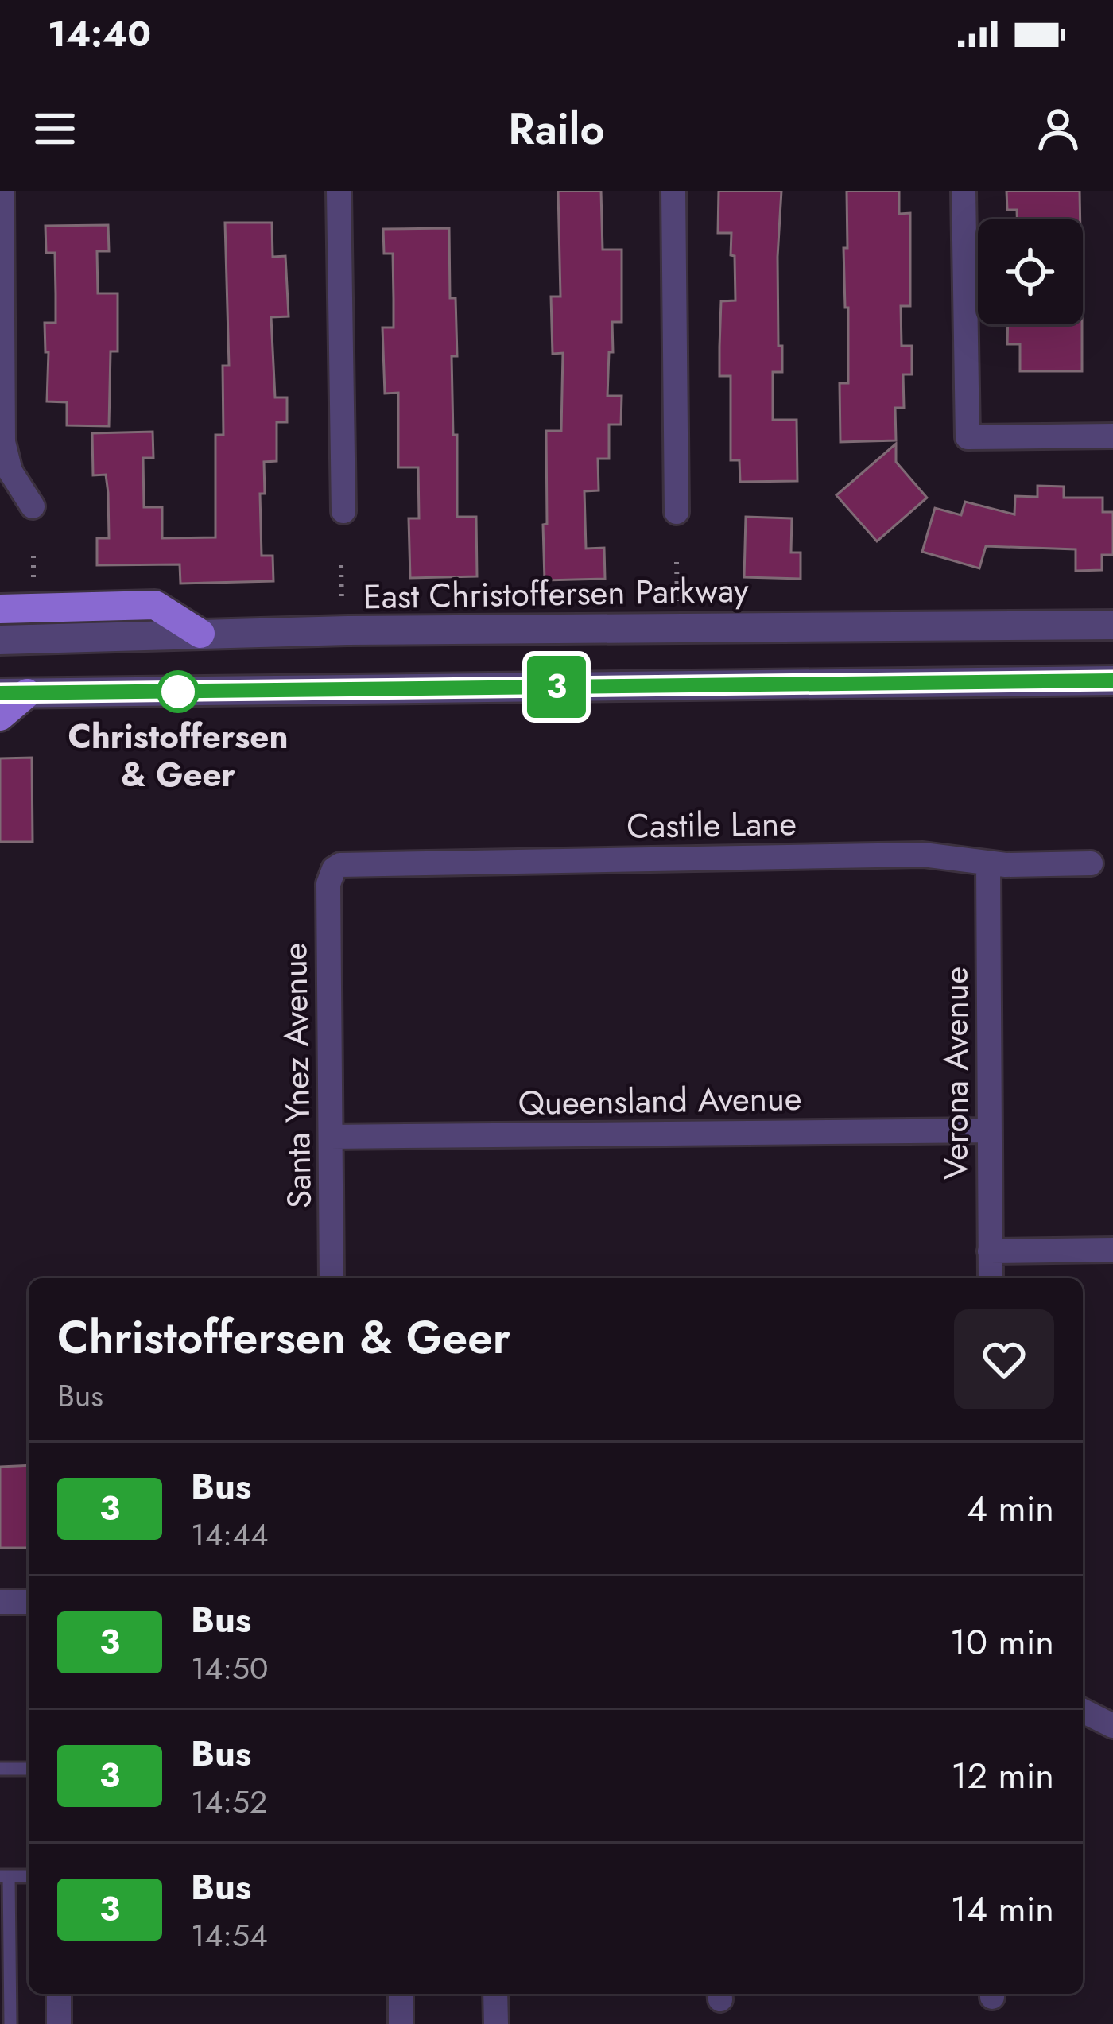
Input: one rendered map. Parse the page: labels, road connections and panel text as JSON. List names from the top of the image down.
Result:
{
  "streets": {
    "street": [
      "East Christoffersen Parkway",
      "Castile Lane",
      "Verona Avenue",
      "Santa Ynez Avenue",
      "Queensland Avenue"
    ]
  },
  "crossings": [
    ["Castile Lane", "Verona Avenue"],
    ["Castile Lane", "Santa Ynez Avenue"],
    ["Verona Avenue", "Queensland Avenue"],
    ["Santa Ynez Avenue", "Queensland Avenue"]
  ],
  "places": ["Christoffersen & Geer"],
  "lines": ["bus line 3"],
  "page": {
    "status": "14:40",
    "header": "Railo",
    "on_map": "3",
    "heading": ["Christoffersen & Geer", "Bus"],
    "list": [
      {
        "mark": "3",
        "name": "Bus",
        "note": "14:44",
        "value": "4 min"
      },
      {
        "mark": "3",
        "name": "Bus",
        "note": "14:50",
        "value": "10 min"
      },
      {
        "mark": "3",
        "name": "Bus",
        "note": "14:52",
        "value": "12 min"
      },
      {
        "mark": "3",
        "name": "Bus",
        "note": "14:54",
        "value": "14 min"
      }
    ]
  }
}
